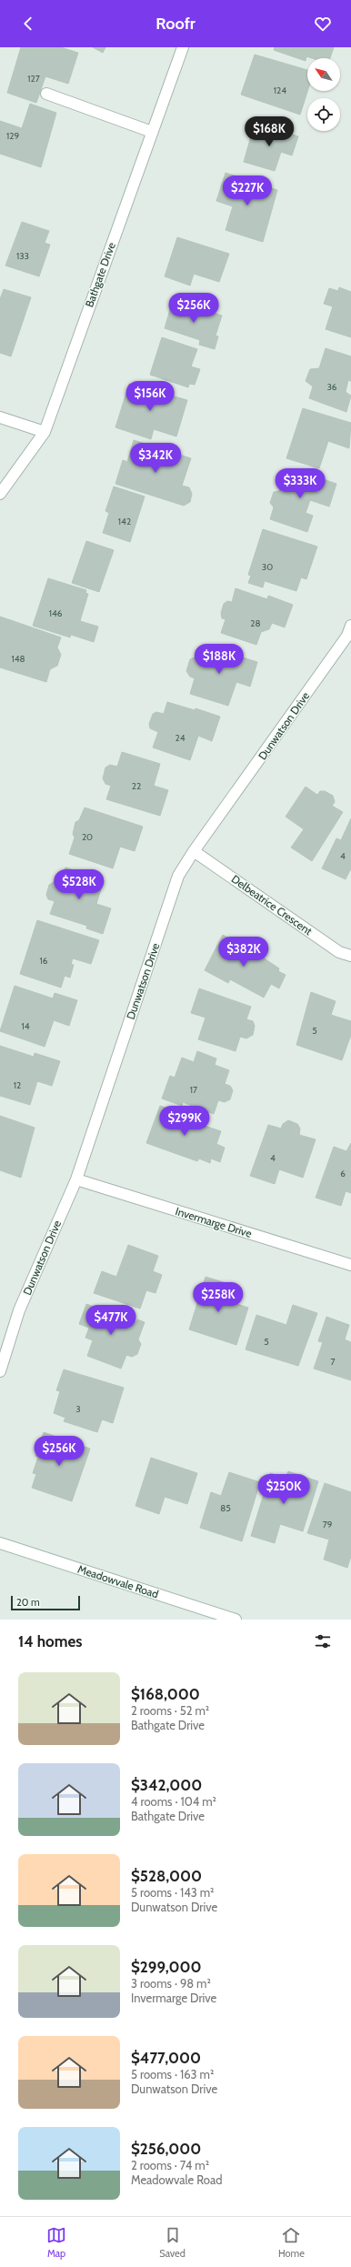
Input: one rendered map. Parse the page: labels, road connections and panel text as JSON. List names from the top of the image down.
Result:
{
  "streets": {
    "street": [
      "Bathgate Drive",
      "Dunwatson Drive",
      "Delbeatrice Crescent",
      "Invermarge Drive",
      "Meadowvale Road"
    ]
  },
  "crossings": [
    ["Dunwatson Drive", "Delbeatrice Crescent"],
    ["Dunwatson Drive", "Invermarge Drive"]
  ],
  "house_numbers": [
    "127",
    "124",
    "129",
    "133",
    "36",
    "142",
    "30",
    "146",
    "28",
    "148",
    "24",
    "22",
    "20",
    "4",
    "16",
    "14",
    "5",
    "12",
    "17",
    "4",
    "6",
    "5",
    "7",
    "3",
    "85",
    "79"
  ],
  "scale_bar": "20 m",
  "north": "top left",
  "page": {
    "header": "Roofr",
    "price": [
      "$168K",
      "$227K",
      "$256K",
      "$156K",
      "$342K",
      "$333K",
      "$188K",
      "$528K",
      "$382K",
      "$299K",
      "$258K",
      "$477K",
      "$256K",
      "$250K"
    ],
    "scale": "20 m",
    "heading": "14 homes",
    "list": [
      {
        "name": "$168,000",
        "note": "2 rooms · 52 m² · Bathgate Drive"
      },
      {
        "name": "$342,000",
        "note": "4 rooms · 104 m² · Bathgate Drive"
      },
      {
        "name": "$528,000",
        "note": "5 rooms · 143 m² · Dunwatson Drive"
      },
      {
        "name": "$299,000",
        "note": "3 rooms · 98 m² · Invermarge Drive"
      },
      {
        "name": "$477,000",
        "note": "5 rooms · 163 m² · Dunwatson Drive"
      },
      {
        "name": "$256,000",
        "note": "2 rooms · 74 m² · Meadowvale Road"
      }
    ],
    "tabs": ["Map", "Saved", "Home"]
  }
}
